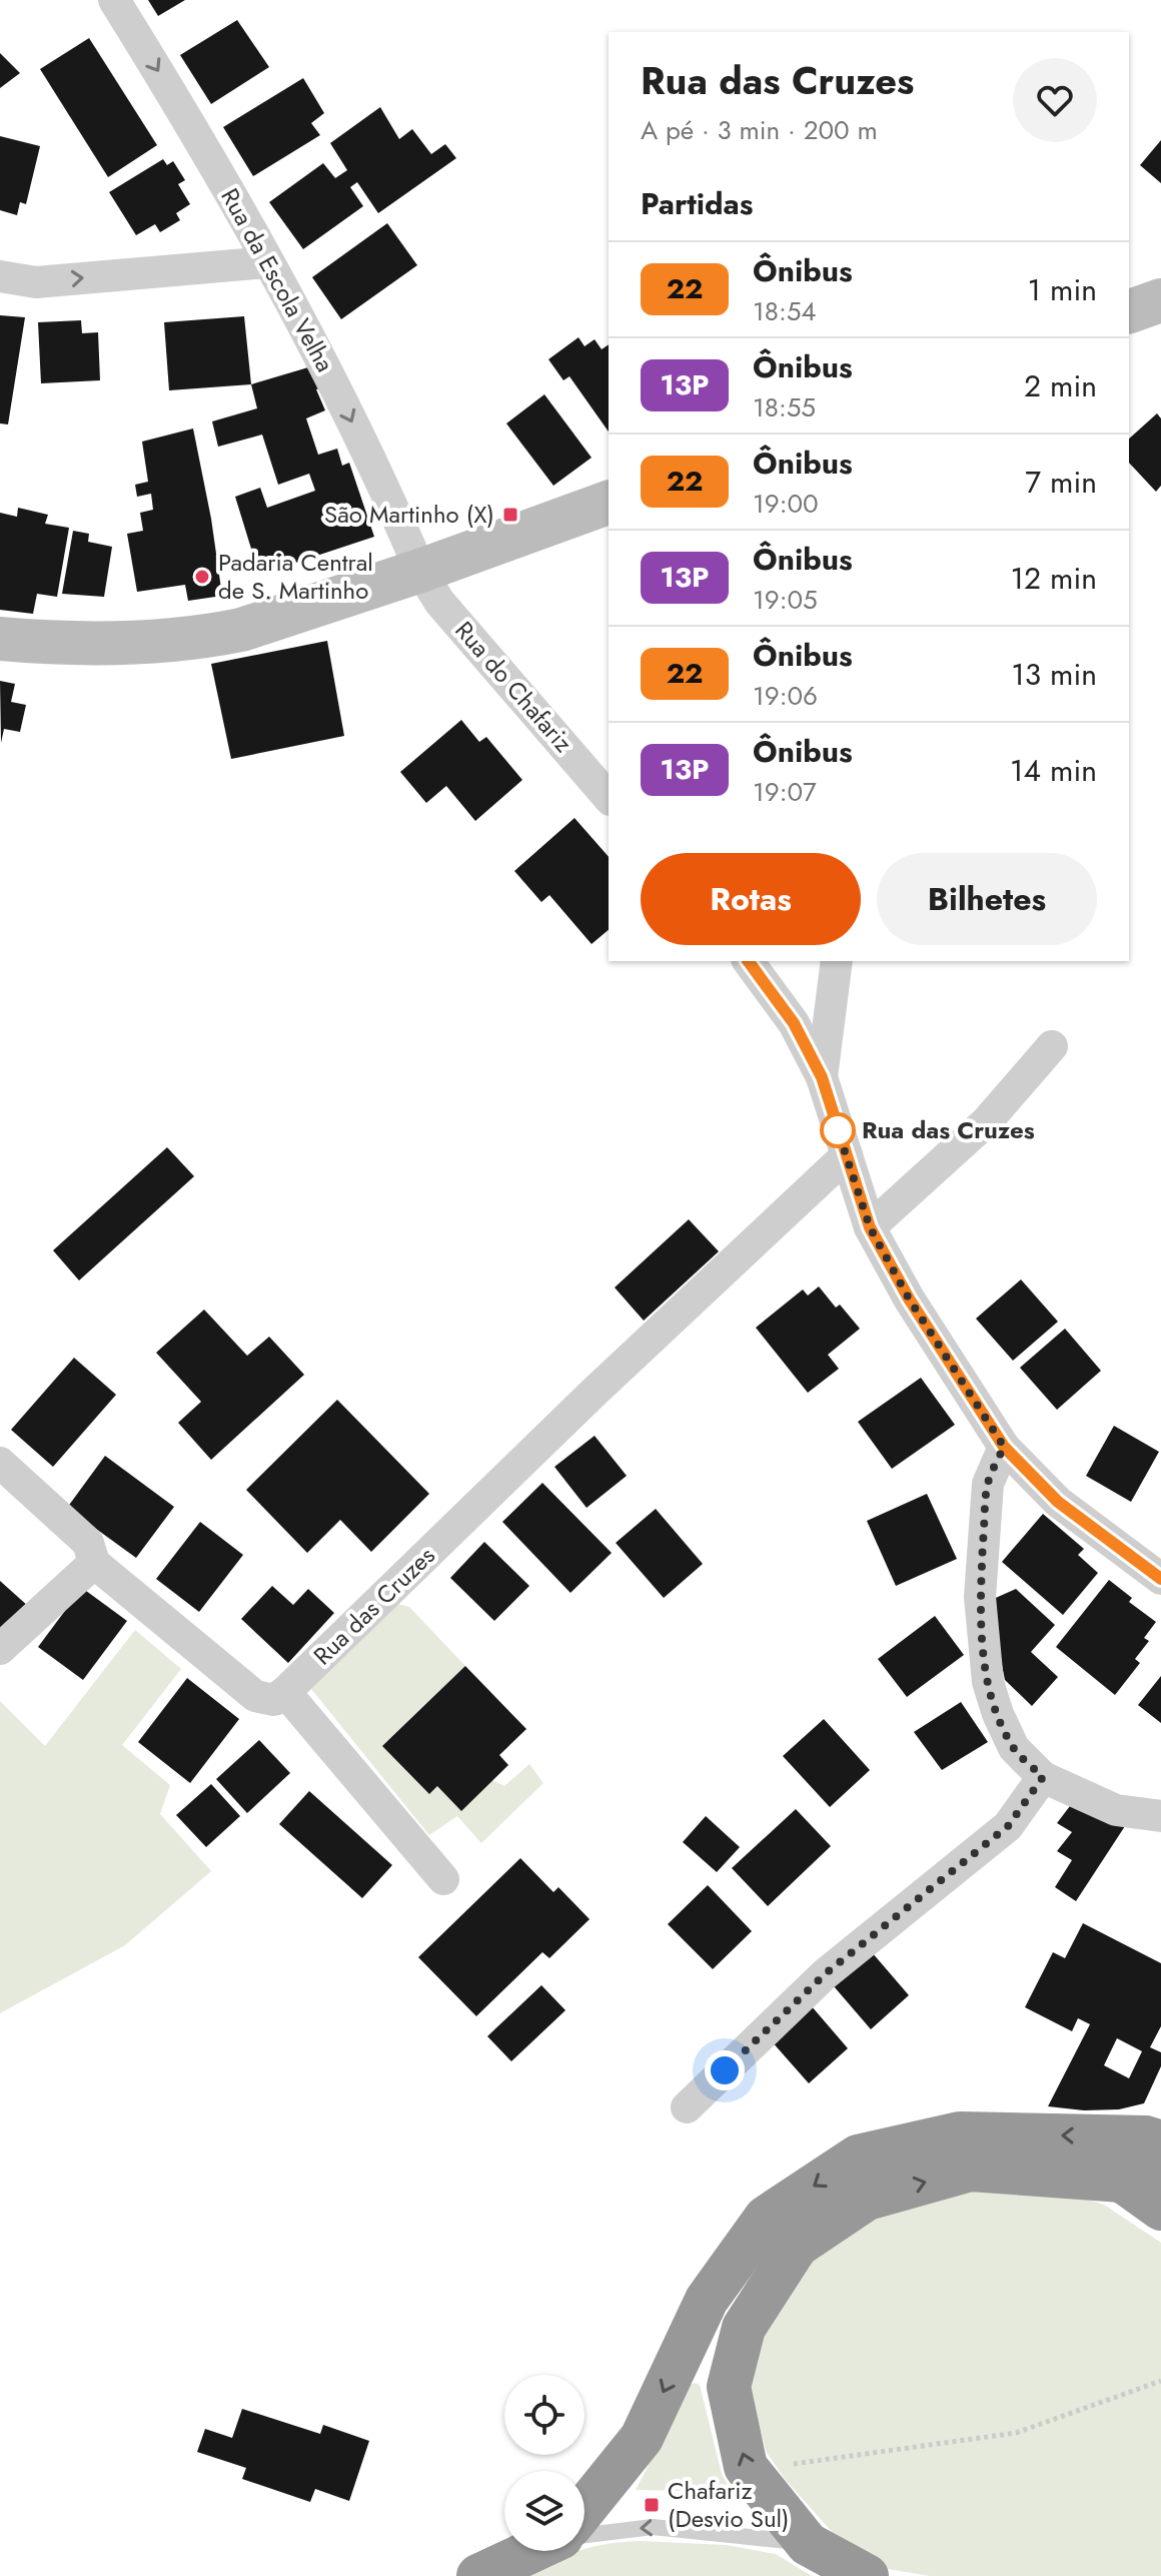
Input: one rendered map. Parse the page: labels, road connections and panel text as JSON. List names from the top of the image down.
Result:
{
  "streets": {
    "street": ["Rua da Escola Velha", "Rua do Chafariz", "Rua das Cruzes"]
  },
  "crossings": [
    ["Rua da Escola Velha", "Rua do Chafariz"]
  ],
  "one_way": ["Rua da Escola Velha"],
  "places": {
    "transit": ["São Martinho (X)", "Chafariz (Desvio Sul)"],
    "other": ["Padaria Central de S. Martinho", "Rua das Cruzes"]
  },
  "lines": ["bus line 22"],
  "page": {
    "heading": [
      ["Rua das Cruzes", "A pé · 3 min · 200 m"],
      "Partidas"
    ],
    "list": [
      {
        "mark": "22",
        "name": "Ônibus",
        "note": "18:54",
        "value": "1 min"
      },
      {
        "mark": "13P",
        "name": "Ônibus",
        "note": "18:55",
        "value": "2 min"
      },
      {
        "mark": "22",
        "name": "Ônibus",
        "note": "19:00",
        "value": "7 min"
      },
      {
        "mark": "13P",
        "name": "Ônibus",
        "note": "19:05",
        "value": "12 min"
      },
      {
        "mark": "22",
        "name": "Ônibus",
        "note": "19:06",
        "value": "13 min"
      },
      {
        "mark": "13P",
        "name": "Ônibus",
        "note": "19:07",
        "value": "14 min"
      }
    ],
    "buttons": ["Rotas", "Bilhetes"]
  }
}
